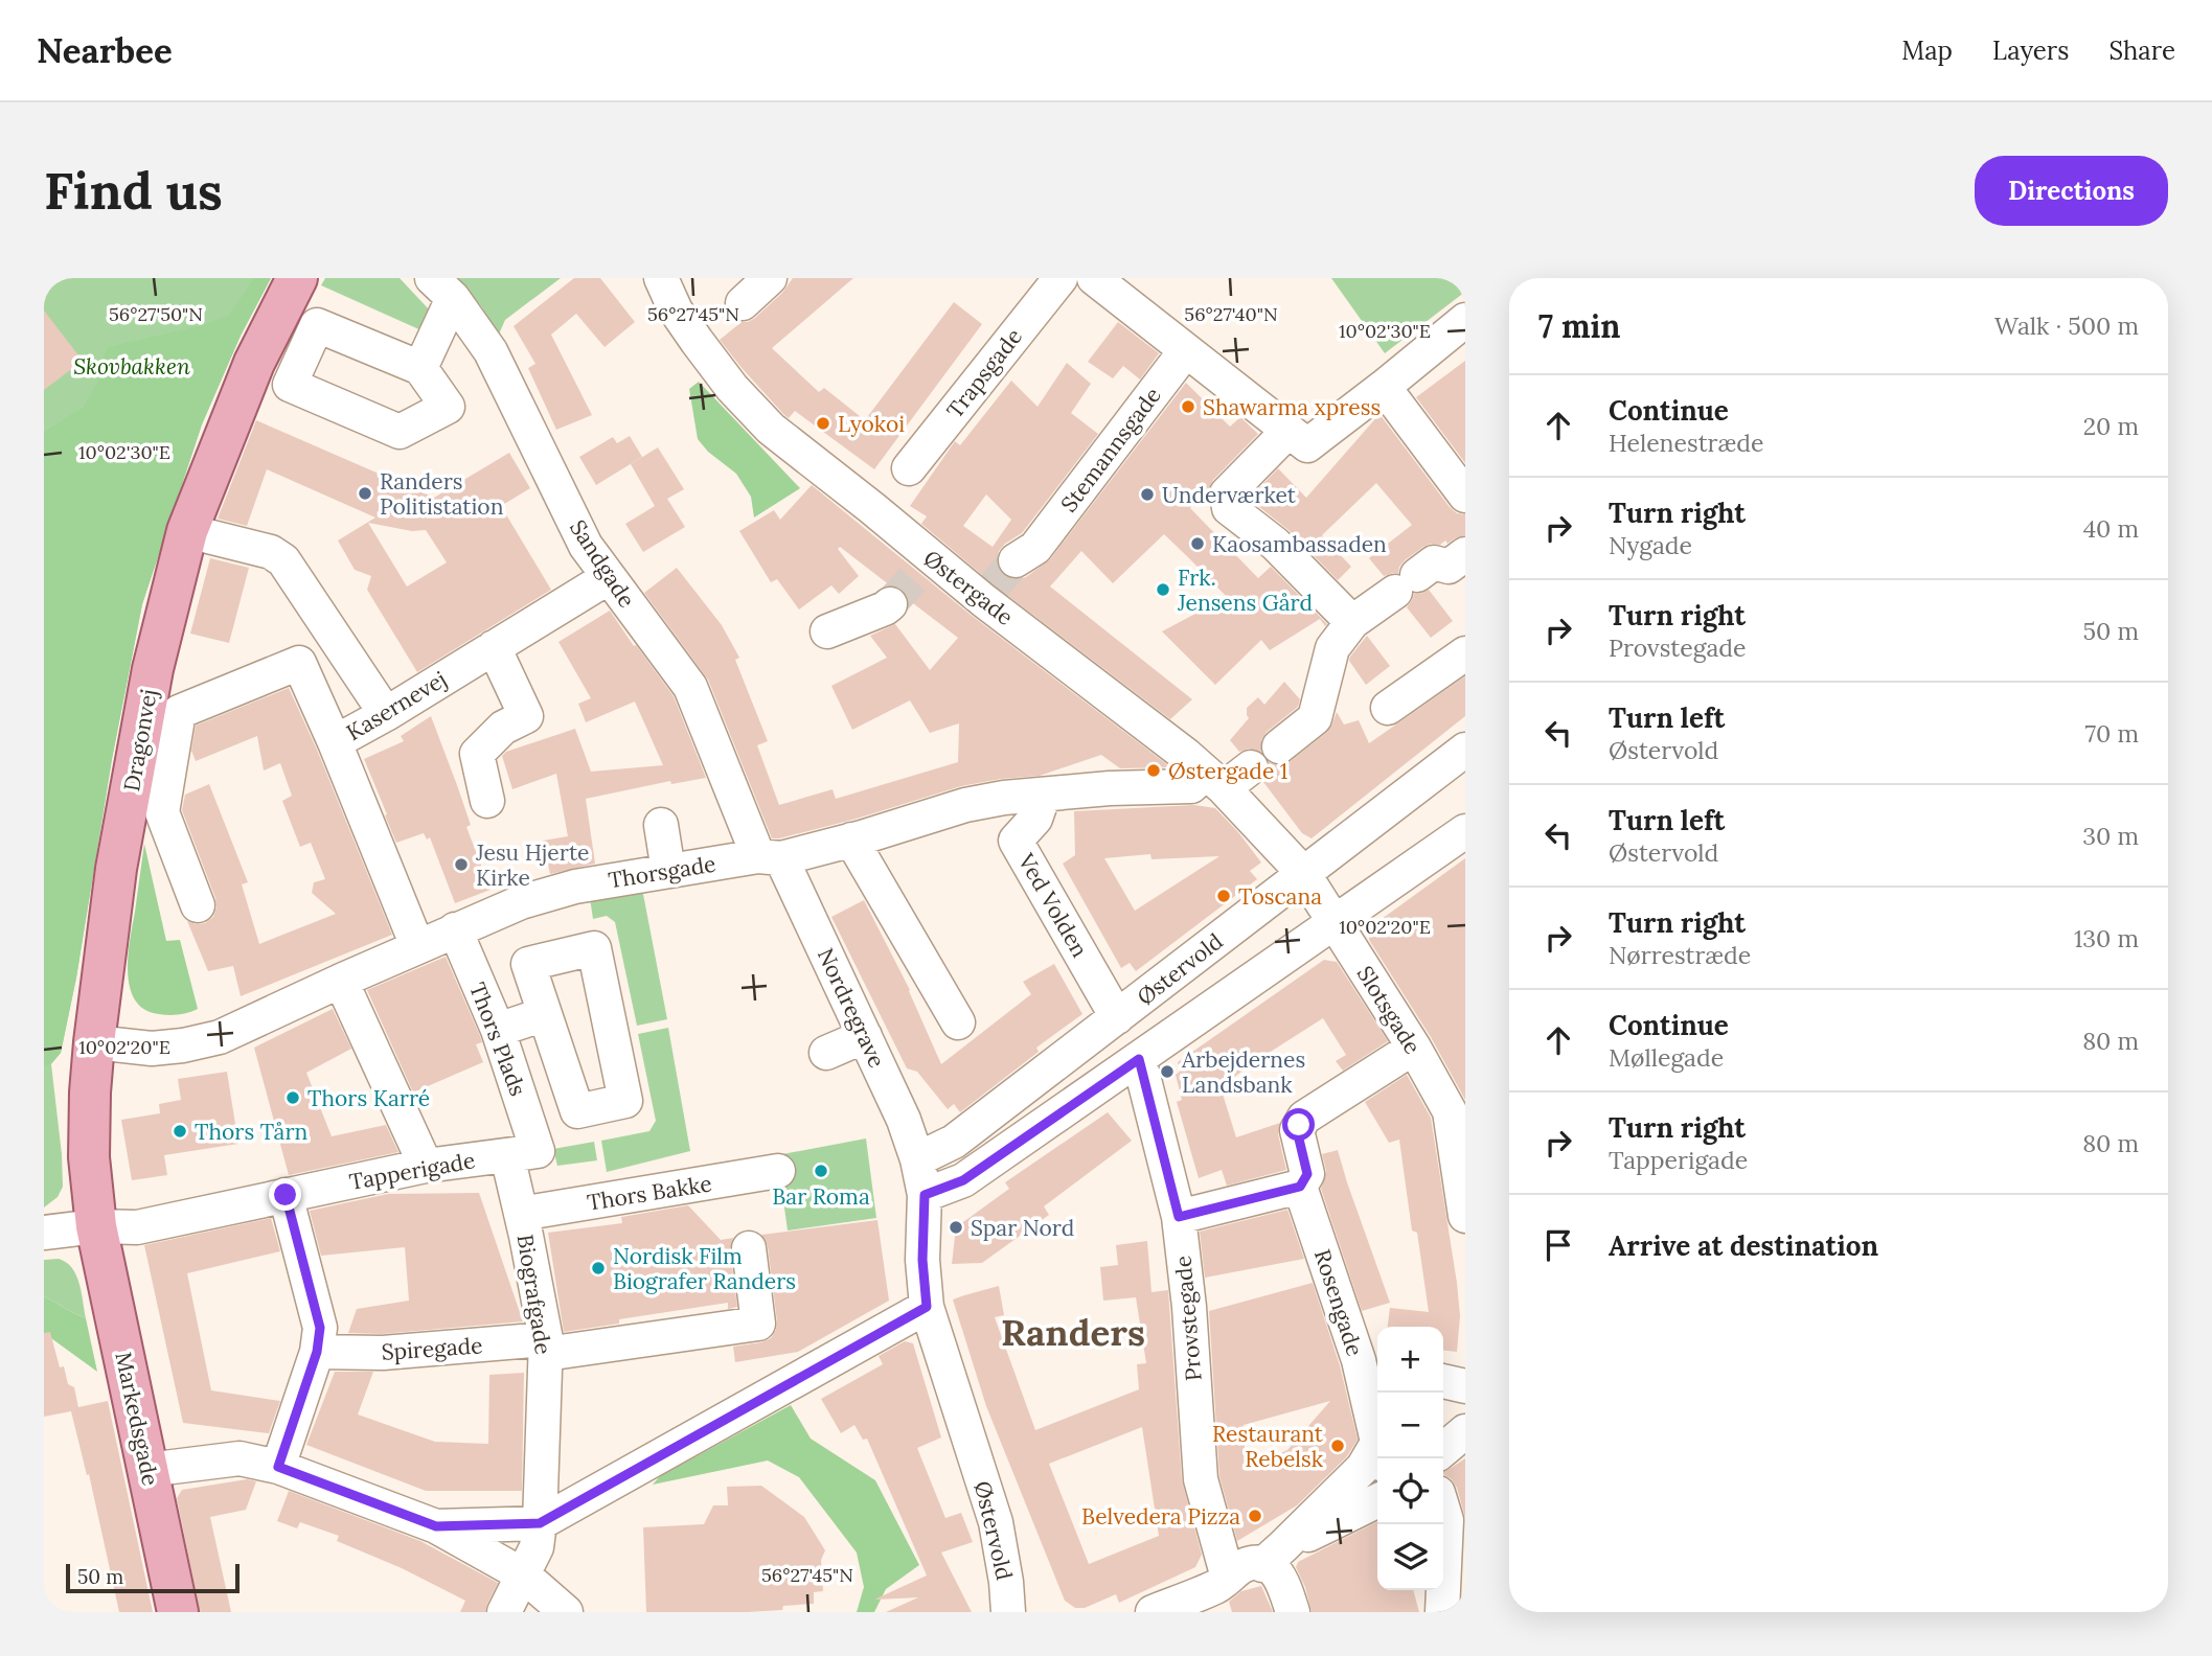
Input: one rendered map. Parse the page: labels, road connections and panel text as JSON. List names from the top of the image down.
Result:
{
  "streets": {
    "main road": ["Dragonvej", "Markedsgade"],
    "street": [
      "Trapsgade",
      "Stemannsgade",
      "Sandgade",
      "Østergade",
      "Kasernevej",
      "Thorsgade",
      "Ved Volden",
      "Østervold",
      "Nordregrave",
      "Slotsgade",
      "Thors Plads",
      "Tapperigade",
      "Thors Bakke",
      "Biografgade",
      "Rosengade",
      "Provstegade",
      "Spiregade"
    ]
  },
  "crossings": [
    ["Sandgade", "Kasernevej"],
    ["Sandgade", "Thorsgade"],
    ["Sandgade", "Nordregrave"],
    ["Østergade", "Thorsgade"],
    ["Østergade", "Østervold"],
    ["Østergade", "Slotsgade"],
    ["Kasernevej", "Thorsgade"],
    ["Dragonvej", "Thorsgade"],
    ["Dragonvej", "Tapperigade"],
    ["Dragonvej", "Markedsgade"],
    ["Thorsgade", "Ved Volden"],
    ["Thorsgade", "Nordregrave"],
    ["Thorsgade", "Thors Plads"],
    ["Ved Volden", "Østervold"],
    ["Østervold", "Nordregrave"],
    ["Østervold", "Slotsgade"],
    ["Thors Plads", "Tapperigade"],
    ["Thors Plads", "Biografgade"],
    ["Tapperigade", "Biografgade"],
    ["Tapperigade", "Markedsgade"],
    ["Thors Bakke", "Biografgade"],
    ["Biografgade", "Spiregade"]
  ],
  "districts": ["Randers"],
  "parks": ["Skovbakken"],
  "places": [
    "Shawarma xpress",
    "Lyokoi",
    "Randers Politistation",
    "Underværket",
    "Kaosambassaden",
    "Frk. Jensens Gård",
    "Østergade 1",
    "Jesu Hjerte Kirke",
    "Toscana",
    "Arbejdernes Landsbank",
    "Thors Karré",
    "Thors Tårn",
    "Bar Roma",
    "Spar Nord",
    "Nordisk Film Biografer Randers",
    "Restaurant Rebelsk",
    "Belvedera Pizza"
  ],
  "scale_bar": "50 m",
  "page": {
    "header": "Nearbee",
    "nav": ["Map", "Layers", "Share"],
    "buttons": "Directions",
    "title": "Find us",
    "heading": ["7 min", "Walk · 500 m"],
    "list": [
      ["Continue", "Helenestræde", "20 m"],
      ["Turn right", "Nygade", "40 m"],
      ["Turn right", "Provstegade", "50 m"],
      ["Turn left", "Østervold", "70 m"],
      ["Turn left", "Østervold", "30 m"],
      ["Turn right", "Nørrestræde", "130 m"],
      ["Continue", "Møllegade", "80 m"],
      ["Turn right", "Tapperigade", "80 m"],
      "Arrive at destination"
    ],
    "map_buttons": ["+", "−"],
    "scale": "50 m"
  },
  "coordinates": [
    "56°27'50\"N",
    "56°27'45\"N",
    "56°27'40\"N",
    "10°02'30\"E",
    "10°02'20\"E"
  ]
}
